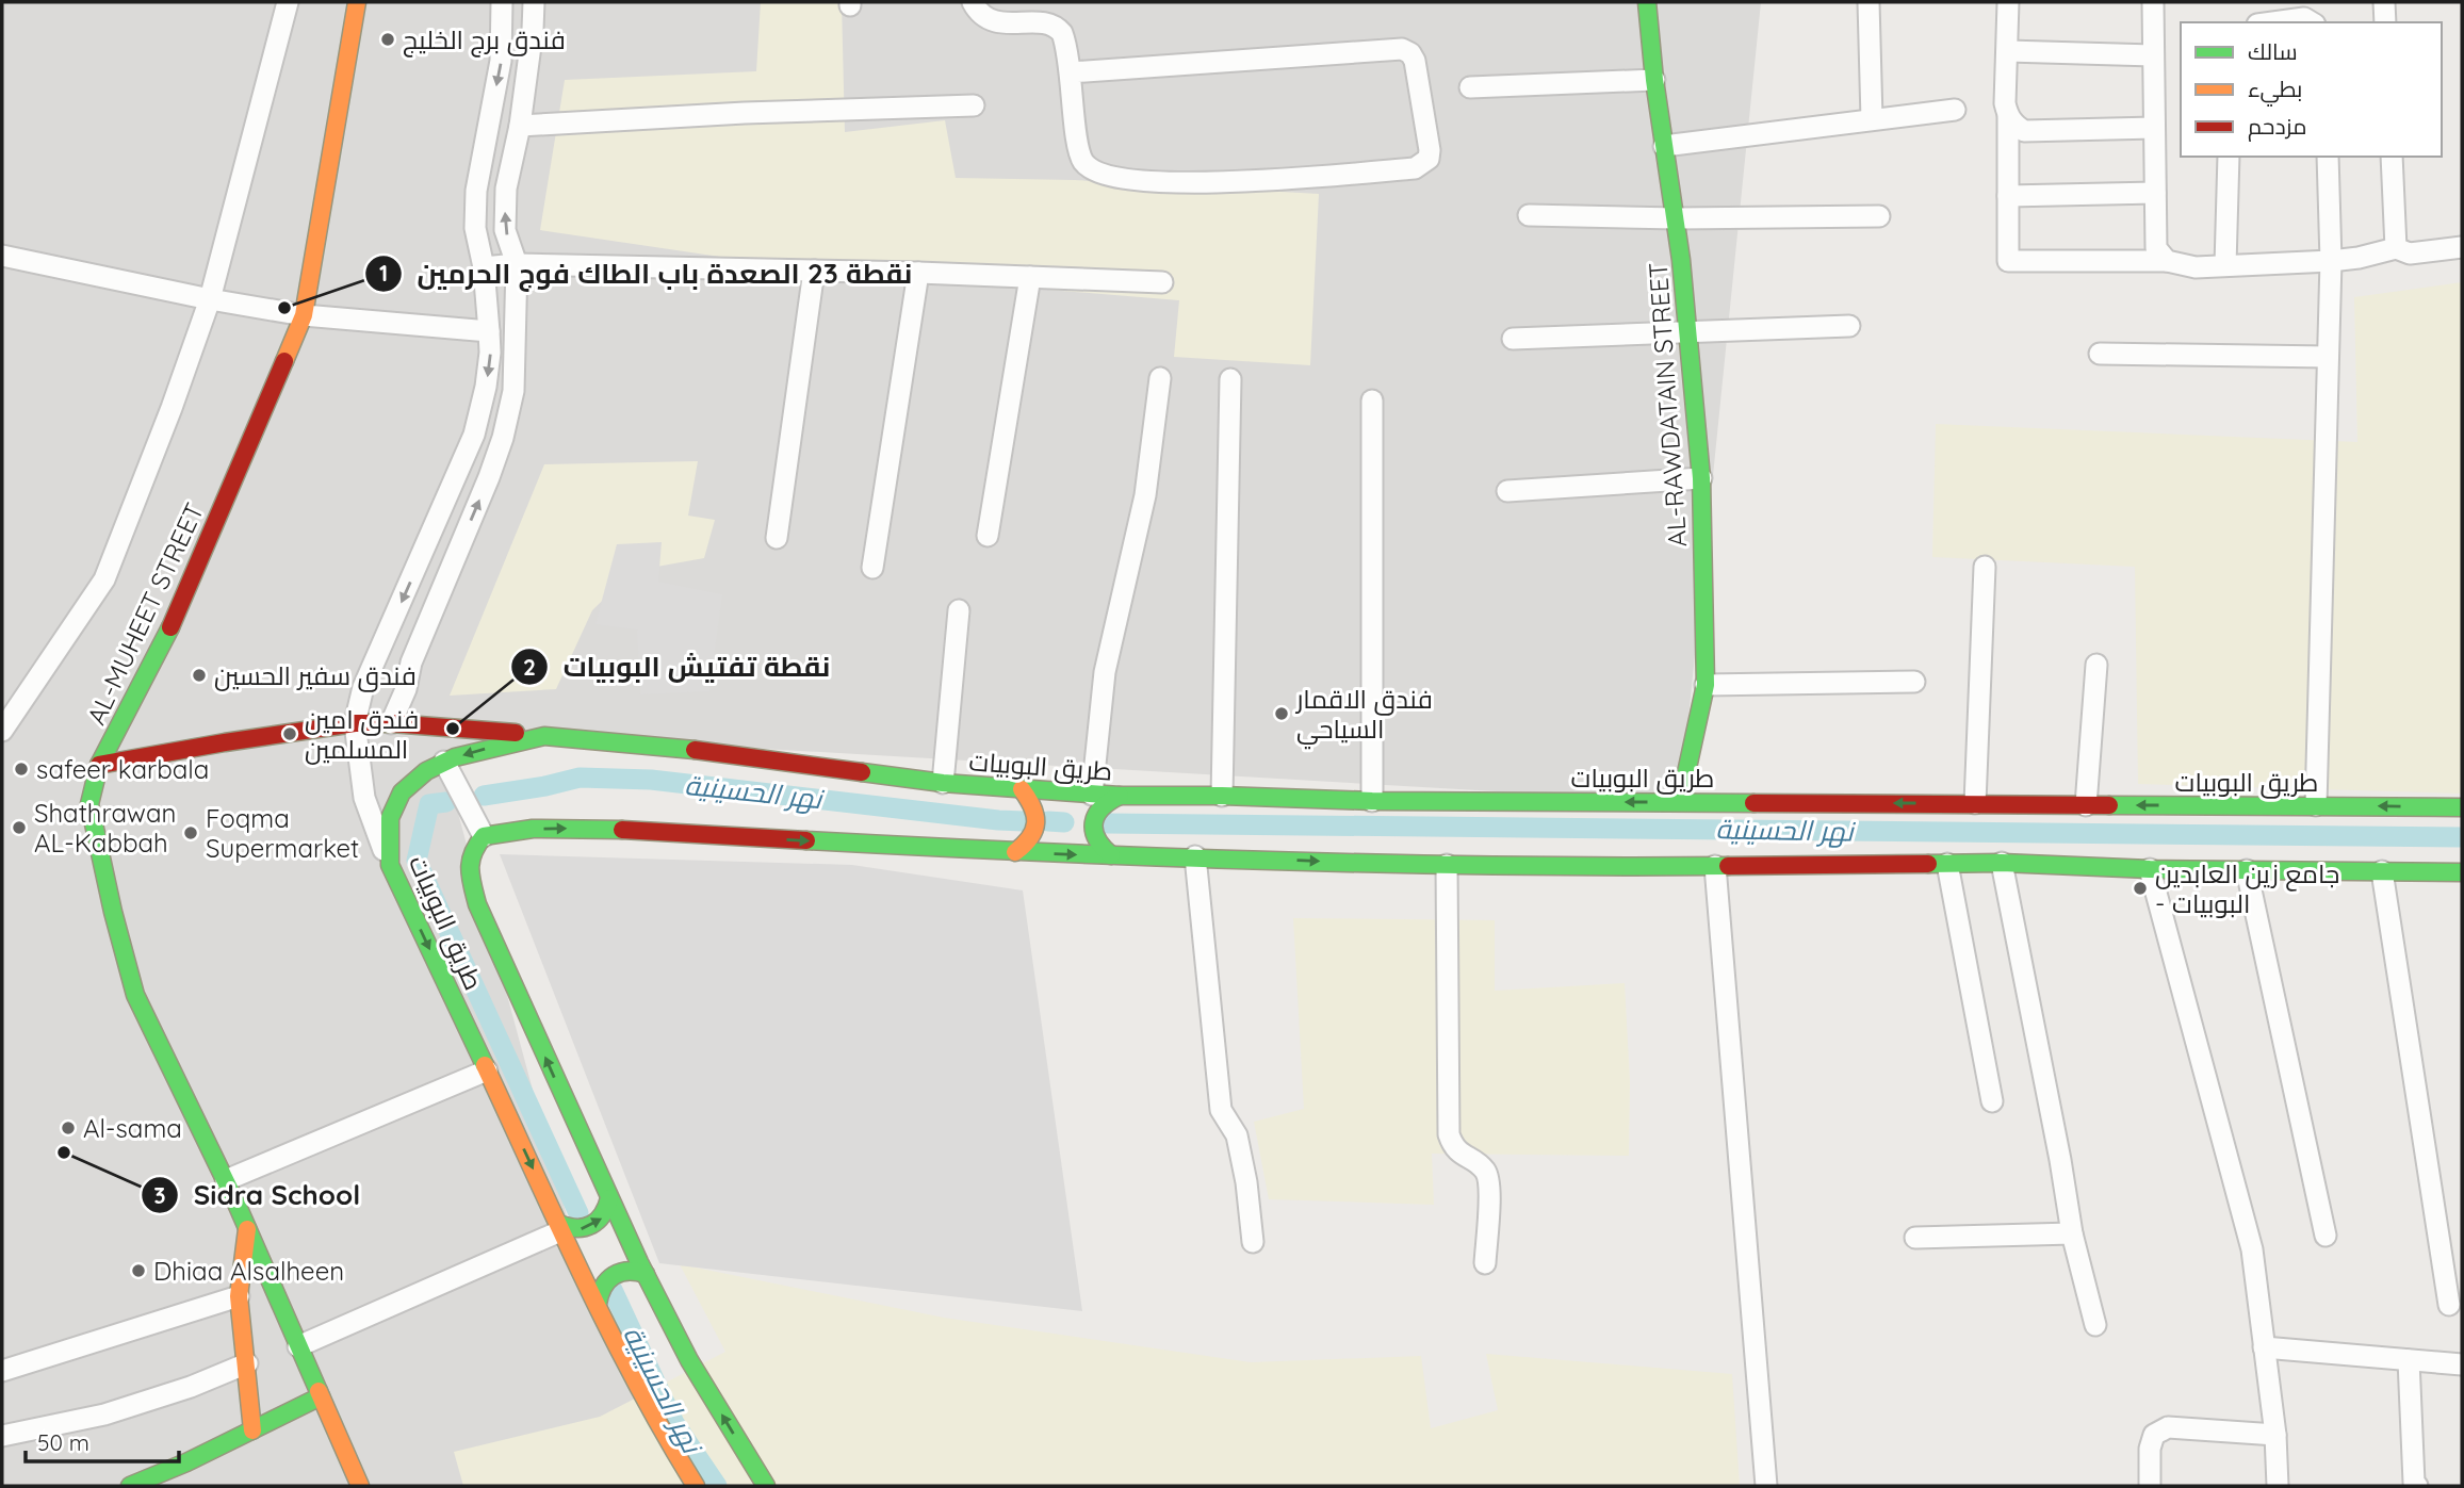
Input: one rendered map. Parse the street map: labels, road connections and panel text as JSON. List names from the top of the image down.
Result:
{
  "streets": {
    "main road": ["AL-RAWDATAIN STREET", "AL-MUHEET STREET", "طريق البوبيات"]
  },
  "crossings": [
    ["AL-RAWDATAIN STREET", "طريق البوبيات"]
  ],
  "water": ["نهر الحسينية"],
  "places": [
    "فندق برج الخليج",
    "نقطة 23 الصعدة باب الطاك فوج الحرمين",
    "فندق سفير الحسين",
    "فندق الاقمار السياحي",
    "نقطة تفتيش البوبيات",
    "فندق امين المسلمين",
    "safeer karbala",
    "Shathrawan AL-Kabbah",
    "Foqma Supermarket",
    "جامع زين العابدين - البوبيات",
    "Al-sama",
    "Sidra School",
    "Dhiaa Alsalheen"
  ],
  "legend": ["سالك", "بطيء", "مزدحم"],
  "scale_bar": "50 m"
}
